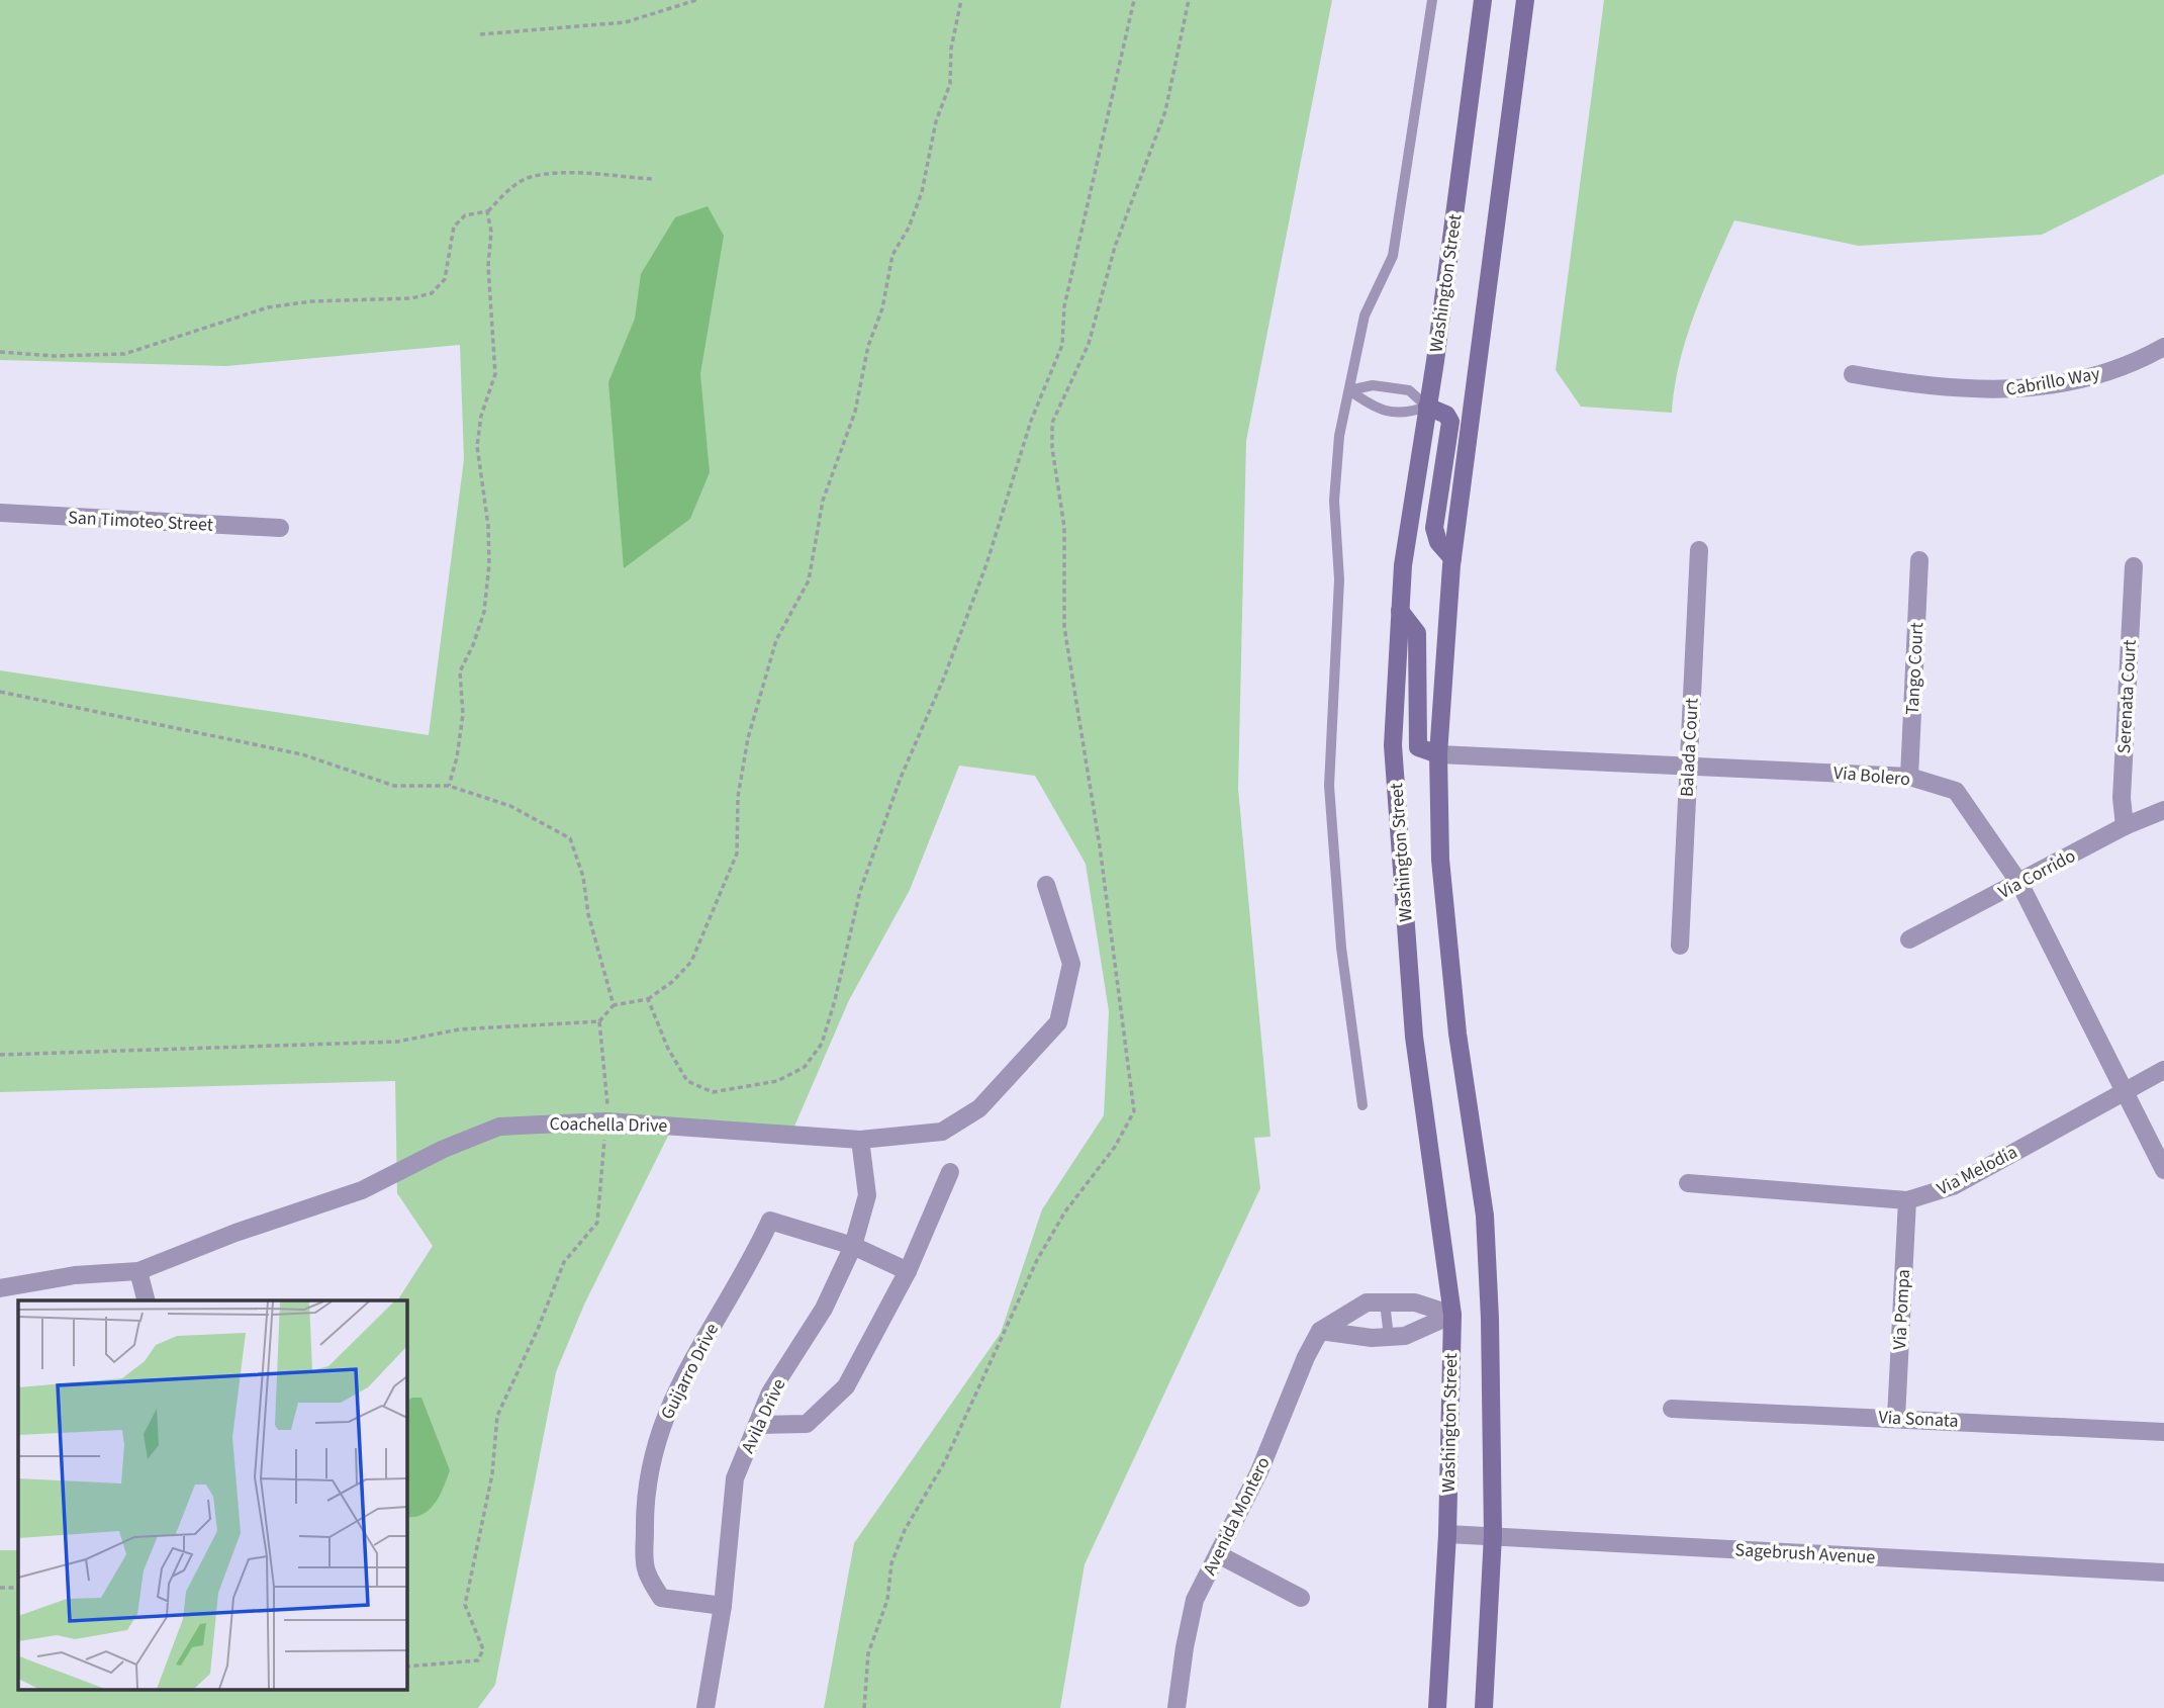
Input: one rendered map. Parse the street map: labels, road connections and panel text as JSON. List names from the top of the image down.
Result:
{
  "streets": {
    "main road": ["Washington Street"],
    "street": [
      "Cabrillo Way",
      "San Timoteo Street",
      "Tango Court",
      "Serenata Court",
      "Balada Court",
      "Via Bolero",
      "Via Corrido",
      "Coachella Drive",
      "Via Melodia",
      "Via Pompa",
      "Guijarro Drive",
      "Avila Drive",
      "Via Sonata",
      "Avenida Montero",
      "Sagebrush Avenue"
    ]
  },
  "crossings": [
    ["Washington Street", "Sagebrush Avenue"],
    ["Tango Court", "Via Bolero"],
    ["Serenata Court", "Via Corrido"],
    ["Balada Court", "Via Bolero"],
    ["Via Bolero", "Via Corrido"],
    ["Via Bolero", "Via Melodia"],
    ["Coachella Drive", "Avila Drive"],
    ["Via Melodia", "Via Pompa"],
    ["Via Pompa", "Via Sonata"],
    ["Guijarro Drive", "Avila Drive"]
  ]
}
